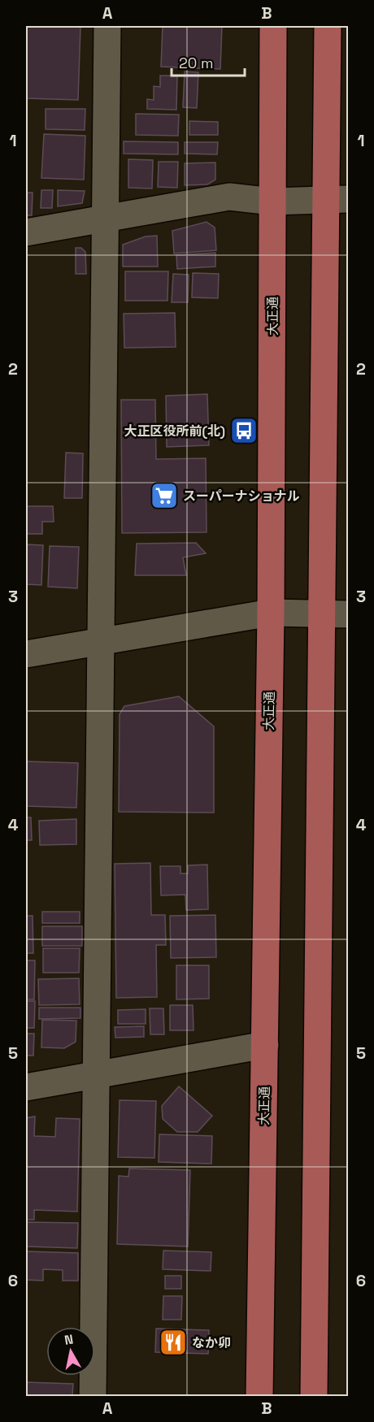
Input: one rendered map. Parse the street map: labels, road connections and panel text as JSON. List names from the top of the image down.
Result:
{
  "streets": {
    "main road": ["大正通"]
  },
  "places": {
    "bus stop": ["大正区役所前(北)"],
    "supermarket": ["スーパーナショナル"],
    "restaurant": ["なか卯"]
  },
  "scale_bar": "20 m",
  "north": "top",
  "grid": {
    "columns": ["A", "B"],
    "rows": [
      "1",
      "2",
      "3",
      "4",
      "5",
      "6"
    ]
  }
}
